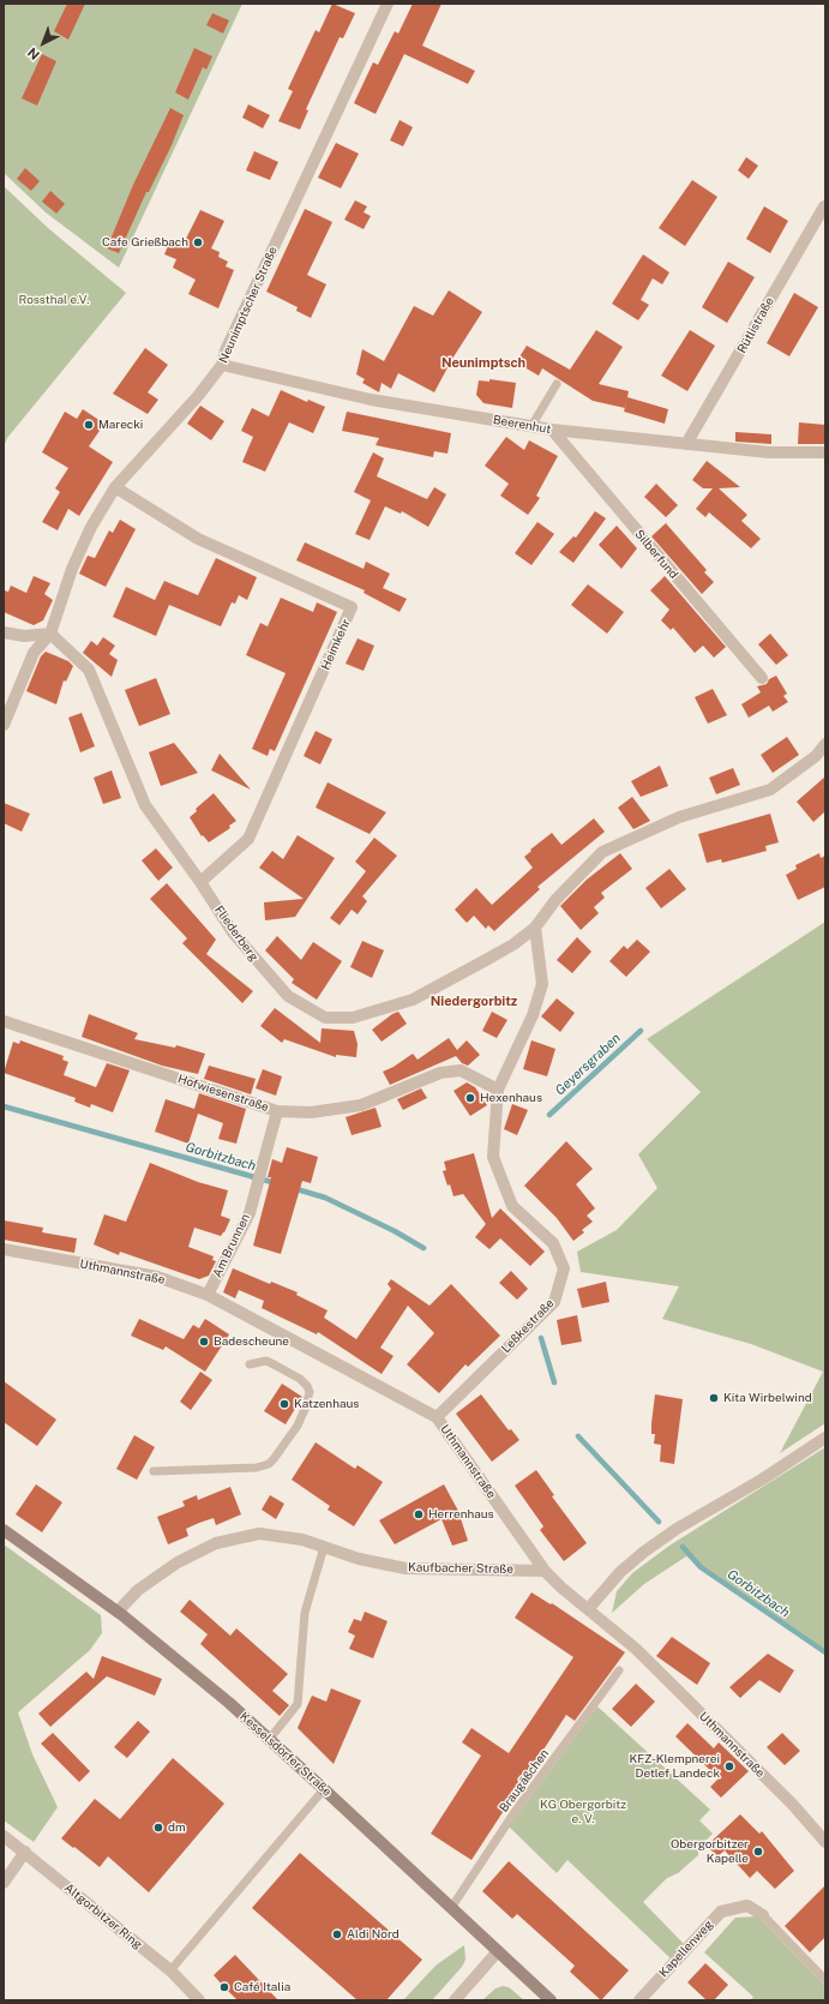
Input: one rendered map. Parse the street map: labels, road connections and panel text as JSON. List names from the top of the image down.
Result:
{
  "streets": {
    "main road": ["Kesselsdorfer Straße"],
    "street": [
      "Neunimptscher Straße",
      "Rütlistraße",
      "Beerenhut",
      "Silberfund",
      "Heimkehr",
      "Fliederberg",
      "Hofwiesenstraße",
      "Am Brunnen",
      "Uthmannstraße",
      "Leßkestraße",
      "Kaufbacher Straße",
      "Altgorbitzer Ring",
      "Kapellenweg"
    ],
    "lane": ["Braugäßchen"]
  },
  "crossings": [
    ["Neunimptscher Straße", "Beerenhut"],
    ["Neunimptscher Straße", "Heimkehr"],
    ["Neunimptscher Straße", "Fliederberg"],
    ["Rütlistraße", "Beerenhut"],
    ["Beerenhut", "Silberfund"],
    ["Heimkehr", "Fliederberg"],
    ["Fliederberg", "Leßkestraße"],
    ["Hofwiesenstraße", "Am Brunnen"],
    ["Hofwiesenstraße", "Leßkestraße"],
    ["Am Brunnen", "Uthmannstraße"],
    ["Uthmannstraße", "Leßkestraße"],
    ["Uthmannstraße", "Kaufbacher Straße"],
    ["Kaufbacher Straße", "Kesselsdorfer Straße"],
    ["Kesselsdorfer Straße", "Braugäßchen"]
  ],
  "districts": ["Neunimptsch", "Niedergorbitz"],
  "water": ["Geyersgraben", "Gorbitzbach"],
  "parks": ["Rossthal e.V.", "KG Obergorbitz e. V."],
  "places": [
    "Cafe Grießbach",
    "Marecki",
    "Hexenhaus",
    "Badescheune",
    "Kita Wirbelwind",
    "Katzenhaus",
    "Herrenhaus",
    "KFZ-Klempnerei Detlef Landeck",
    "dm",
    "Obergorbitzer Kapelle",
    "Aldi Nord",
    "Café Italia"
  ],
  "north": "bottom left"
}
